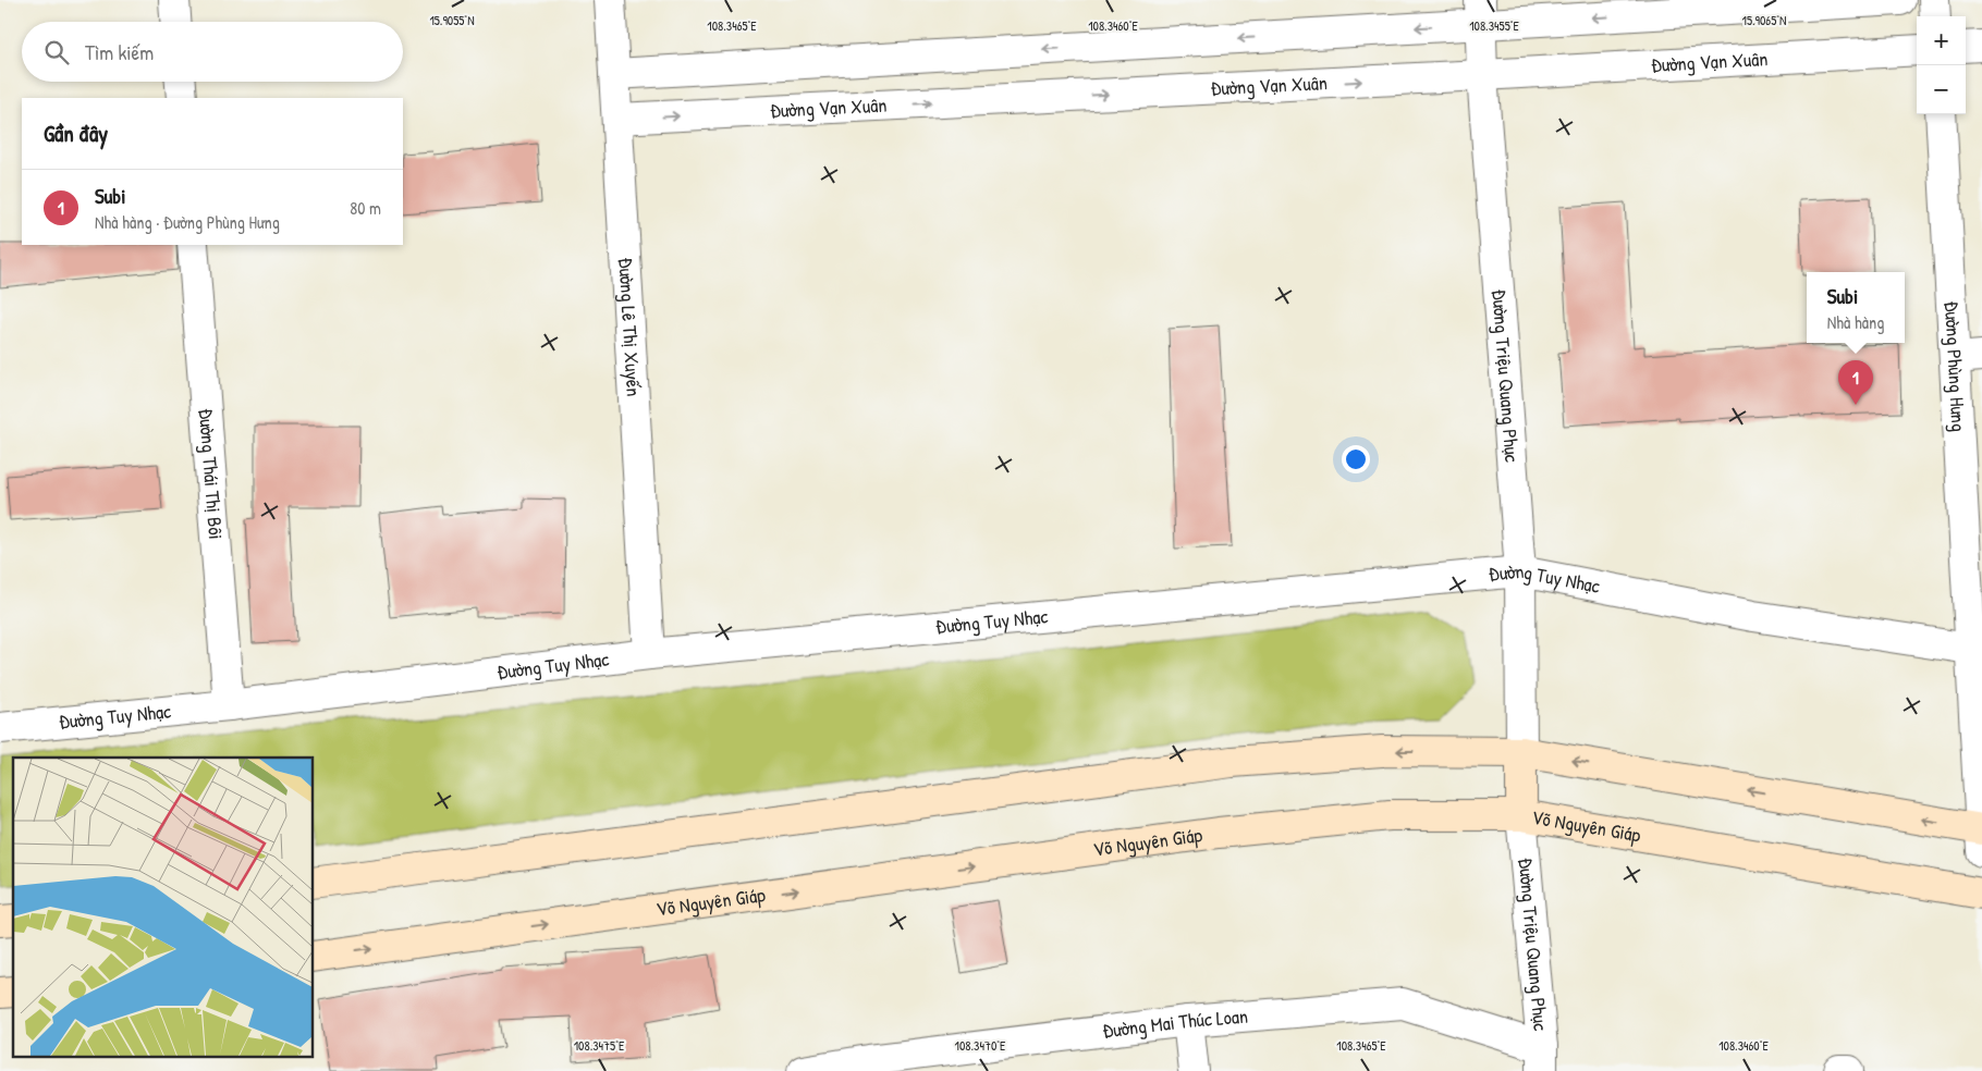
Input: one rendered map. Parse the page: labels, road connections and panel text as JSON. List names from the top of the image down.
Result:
{
  "streets": {
    "main road": ["Võ Nguyên Giáp"],
    "street": [
      "Đường Vạn Xuân",
      "Đường Lê Thị Xuyến",
      "Đường Phùng Hưng",
      "Đường Triệu Quang Phục",
      "Đường Thái Thị Bôi",
      "Đường Tuy Nhạc",
      "Đường Mai Thúc Loan"
    ]
  },
  "crossings": [
    ["Đường Vạn Xuân", "Đường Lê Thị Xuyến"],
    ["Đường Vạn Xuân", "Đường Triệu Quang Phục"],
    ["Đường Lê Thị Xuyến", "Đường Tuy Nhạc"],
    ["Đường Phùng Hưng", "Đường Tuy Nhạc"],
    ["Đường Triệu Quang Phục", "Đường Tuy Nhạc"],
    ["Đường Triệu Quang Phục", "Võ Nguyên Giáp"],
    ["Đường Triệu Quang Phục", "Đường Mai Thúc Loan"],
    ["Đường Thái Thị Bôi", "Đường Tuy Nhạc"]
  ],
  "page": {
    "map_buttons": ["+", "−"],
    "search": "Tìm kiếm",
    "heading": "Gần đây",
    "list": [
      {
        "mark": "1",
        "name": "Subi",
        "note": "Nhà hàng · Đường Phùng Hưng",
        "value": "80 m"
      }
    ],
    "popup": ["Subi", "Nhà hàng"],
    "pins": "1"
  },
  "coordinates": [
    "15.9065°N",
    "15.9055°N",
    "108.3465°E",
    "108.3460°E",
    "108.3455°E",
    "108.3475°E",
    "108.3470°E"
  ]
}
